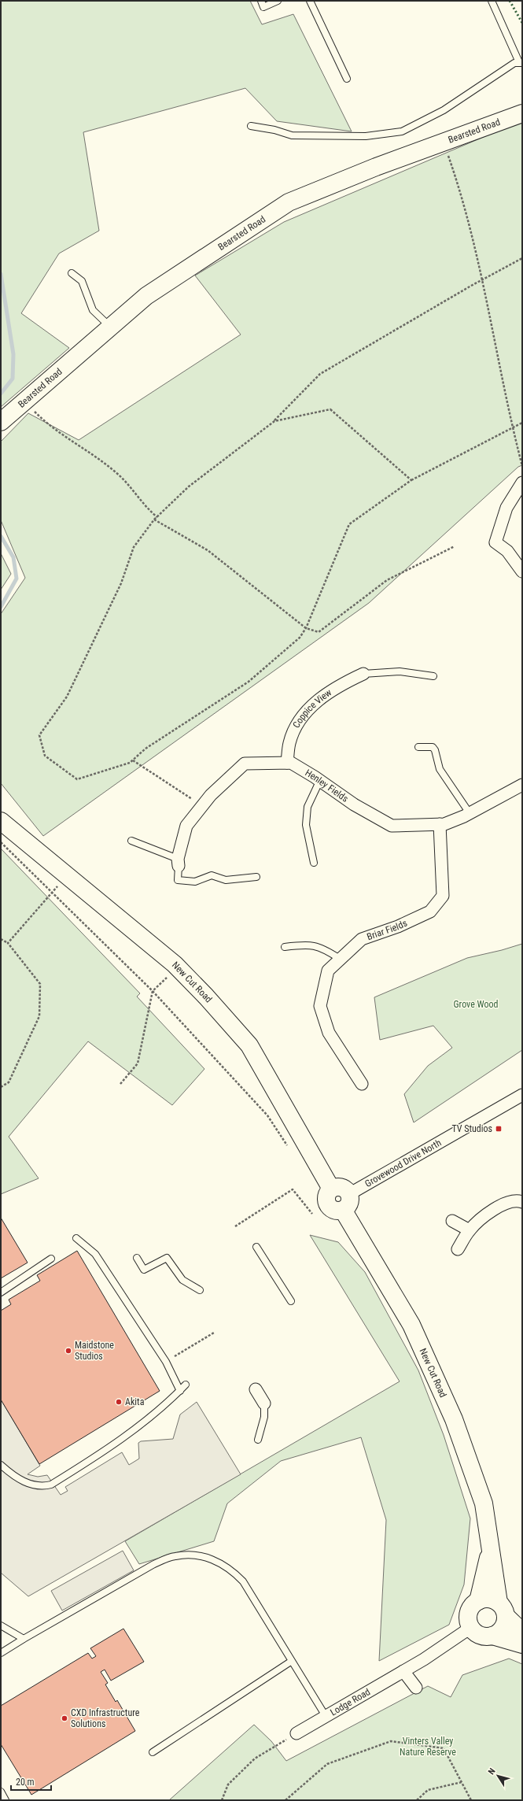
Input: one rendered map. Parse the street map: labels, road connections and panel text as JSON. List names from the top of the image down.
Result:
{
  "streets": {
    "street": [
      "Bearsted Road",
      "Coppice View",
      "Henley Fields",
      "Briar Fields",
      "New Cut Road",
      "Grovewood Drive North",
      "Lodge Road"
    ]
  },
  "crossings": [
    ["Coppice View", "Henley Fields"],
    ["Henley Fields", "Briar Fields"],
    ["New Cut Road", "Grovewood Drive North"],
    ["New Cut Road", "Lodge Road"]
  ],
  "parks": ["Grove Wood", "Vinters Valley Nature Reserve"],
  "places": {
    "transit": ["TV Studios"],
    "other": ["Maidstone Studios", "Akita", "CXD Infrastructure Solutions"]
  },
  "scale_bar": "20 m",
  "north": "top left"
}
